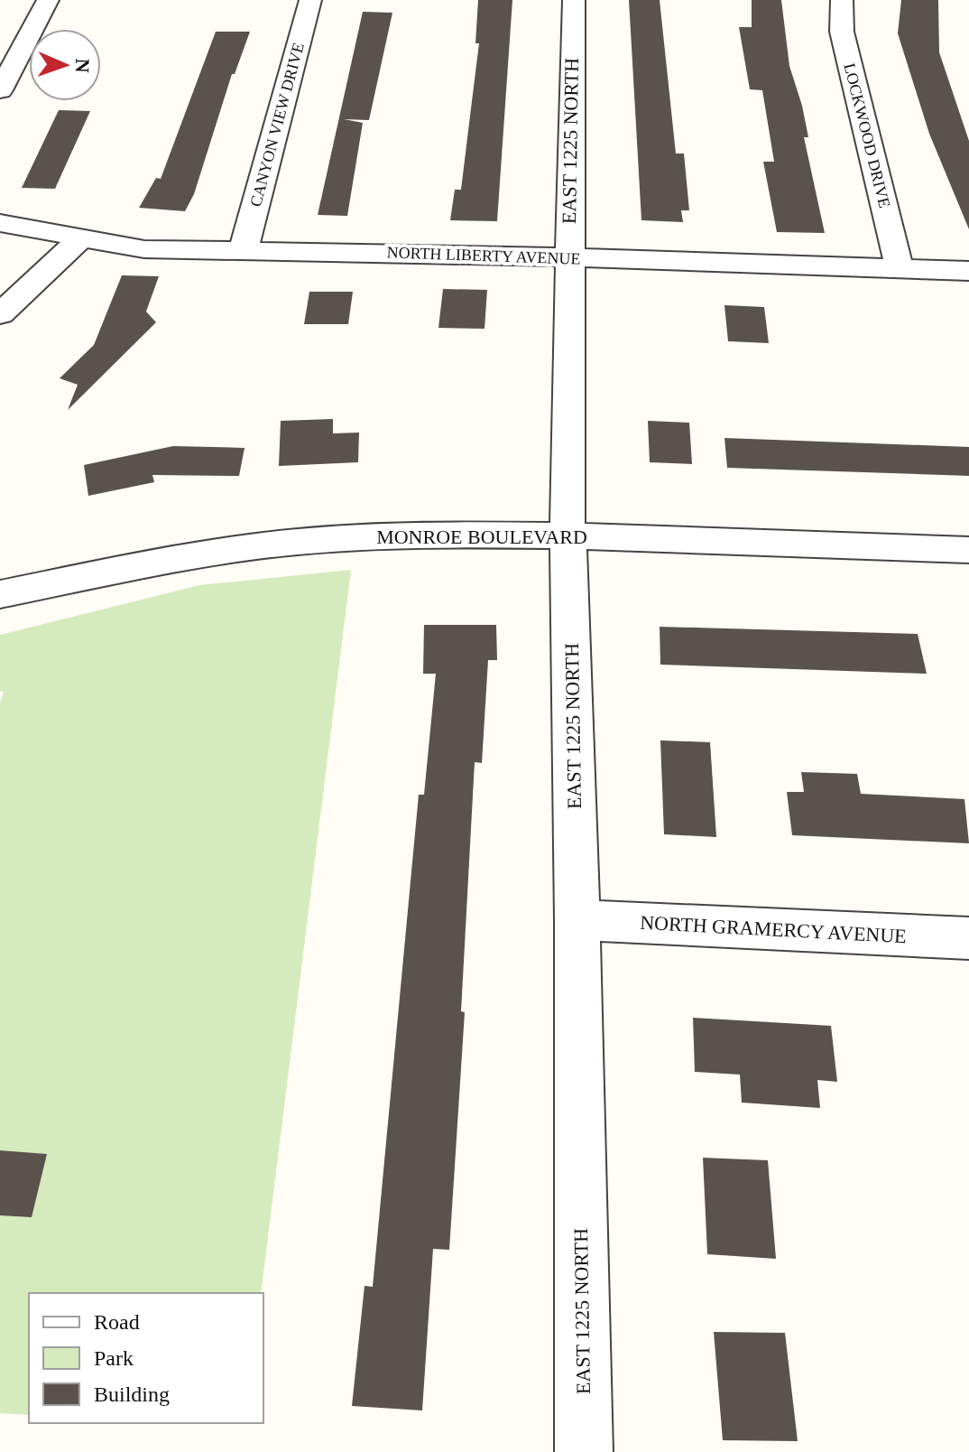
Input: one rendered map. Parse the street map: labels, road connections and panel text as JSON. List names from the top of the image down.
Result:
{
  "streets": {
    "street": [
      "CANYON VIEW DRIVE",
      "LOCKWOOD DRIVE",
      "EAST 1225 NORTH",
      "NORTH LIBERTY AVENUE",
      "MONROE BOULEVARD",
      "NORTH GRAMERCY AVENUE"
    ]
  },
  "crossings": [
    ["CANYON VIEW DRIVE", "NORTH LIBERTY AVENUE"],
    ["LOCKWOOD DRIVE", "NORTH LIBERTY AVENUE"],
    ["EAST 1225 NORTH", "NORTH LIBERTY AVENUE"],
    ["EAST 1225 NORTH", "MONROE BOULEVARD"],
    ["EAST 1225 NORTH", "NORTH GRAMERCY AVENUE"]
  ],
  "legend": ["Road", "Park", "Building"],
  "north": "right"
}
